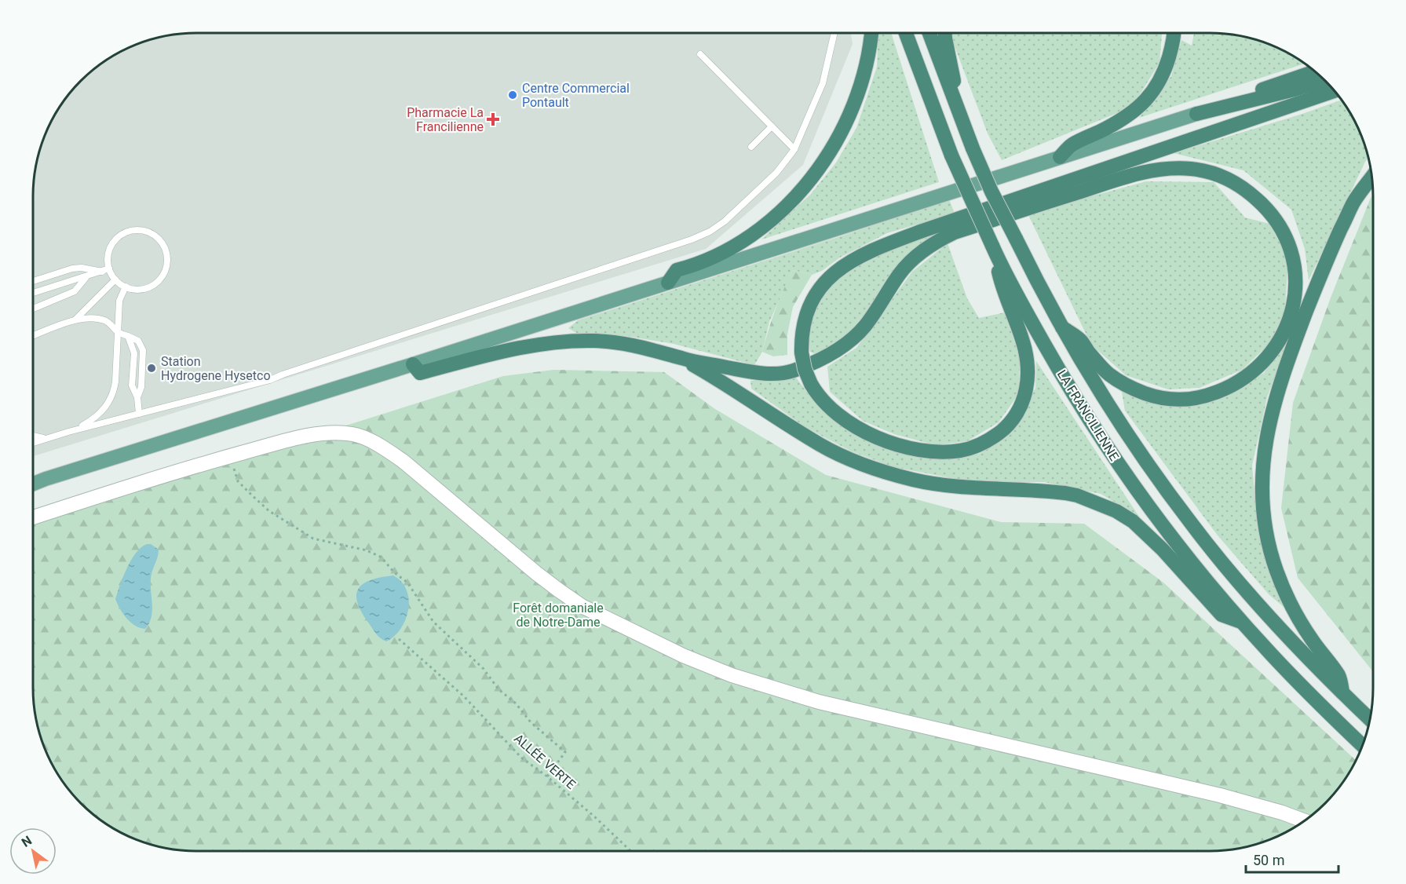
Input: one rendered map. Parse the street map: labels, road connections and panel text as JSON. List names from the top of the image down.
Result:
{
  "streets": {
    "highway": ["LA FRANCILIENNE"],
    "path": ["ALLÉE VERTE"]
  },
  "parks": ["Forêt domaniale de Notre-Dame"],
  "places": {
    "other": ["Centre Commercial Pontault", "Station Hydrogene Hysetco"],
    "health": ["Pharmacie La Francilienne"]
  },
  "scale_bar": "50 m",
  "north": "top left"
}
